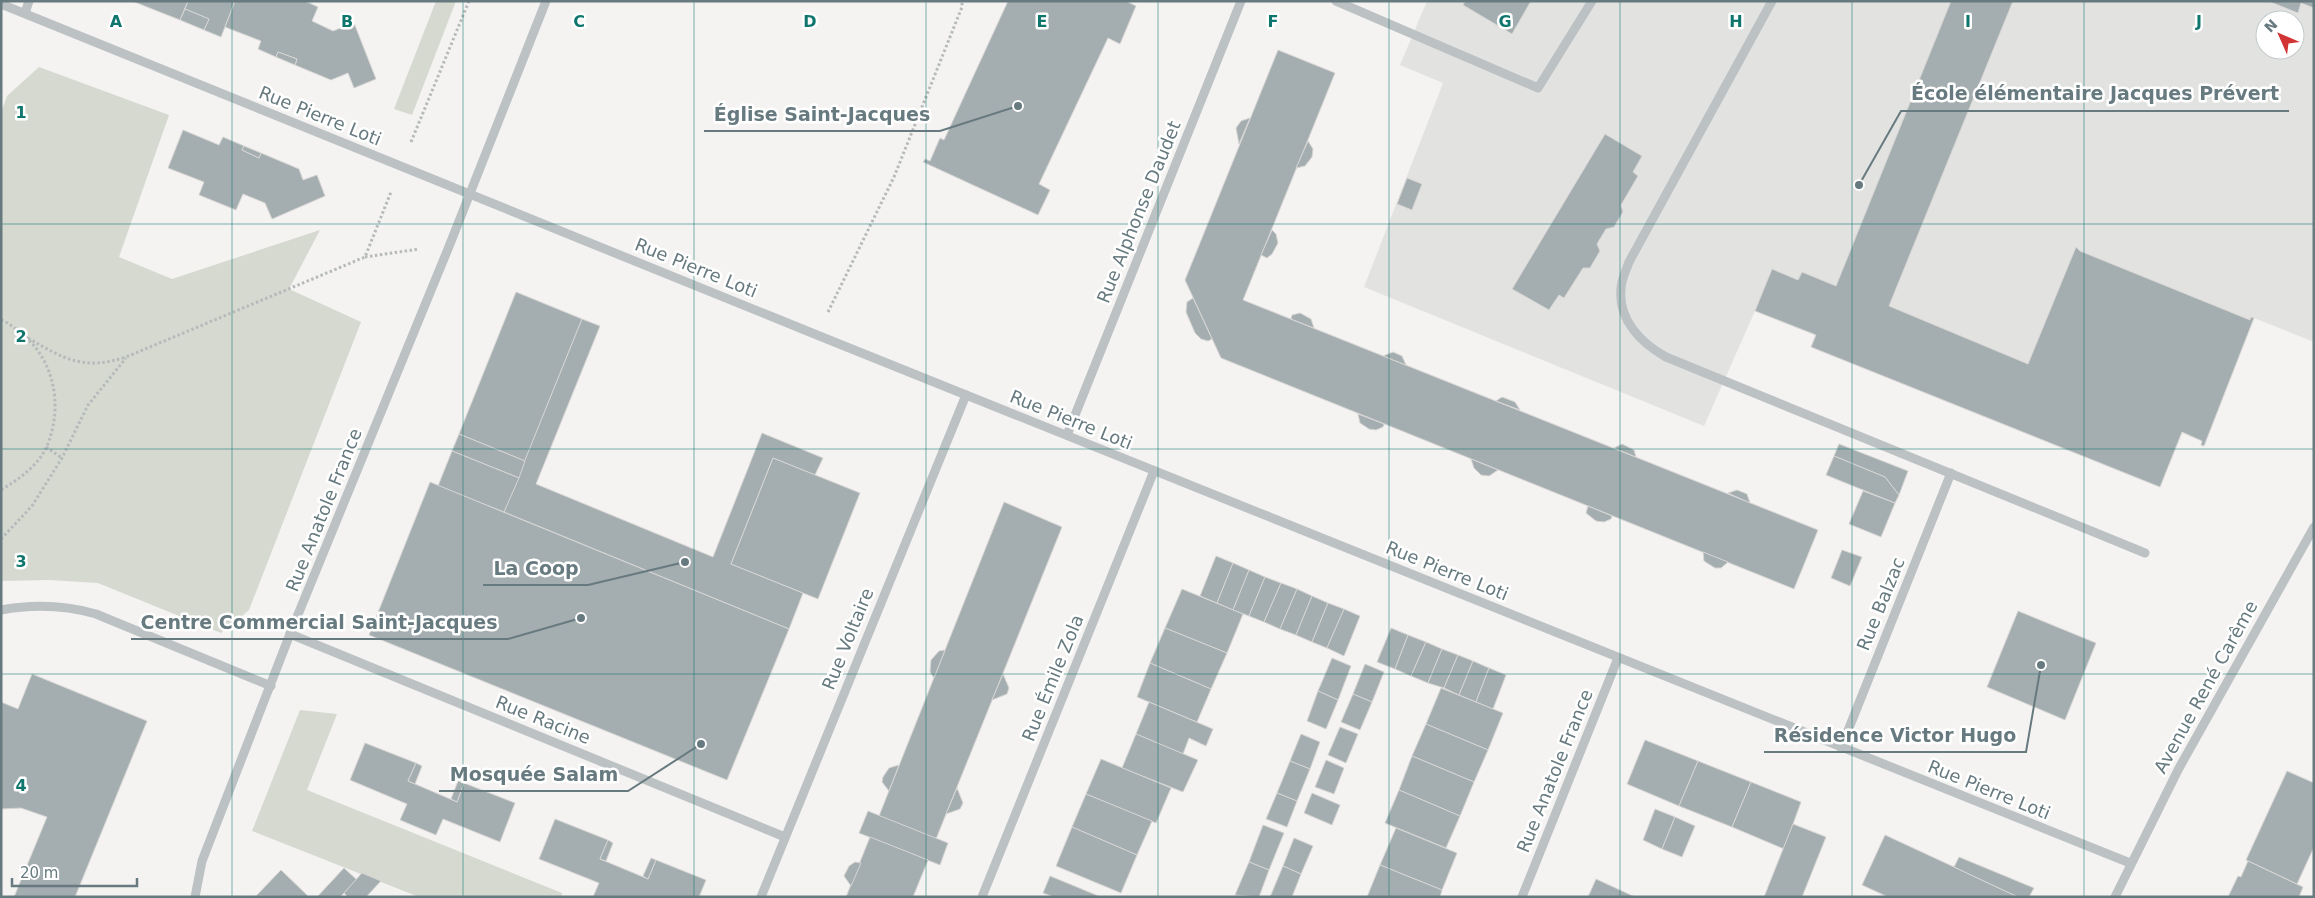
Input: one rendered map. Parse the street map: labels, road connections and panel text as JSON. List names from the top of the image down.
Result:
{
  "streets": {
    "street": [
      "Rue Pierre Loti",
      "Rue Alphonse Daudet",
      "Rue Anatole France",
      "Rue Balzac",
      "Rue Voltaire",
      "Rue Émile Zola",
      "Avenue René Carême",
      "Rue Racine"
    ]
  },
  "crossings": [
    ["Rue Pierre Loti", "Rue Alphonse Daudet"],
    ["Rue Pierre Loti", "Rue Anatole France"],
    ["Rue Pierre Loti", "Rue Balzac"],
    ["Rue Pierre Loti", "Rue Voltaire"],
    ["Rue Pierre Loti", "Rue Émile Zola"],
    ["Rue Pierre Loti", "Avenue René Carême"],
    ["Rue Anatole France", "Rue Racine"],
    ["Rue Voltaire", "Rue Racine"]
  ],
  "places": [
    "Église Saint-Jacques",
    "École élémentaire Jacques Prévert",
    "La Coop",
    "Centre Commercial Saint-Jacques",
    "Résidence Victor Hugo",
    "Mosquée Salam"
  ],
  "scale_bar": "20 m",
  "north": "top left",
  "grid": {
    "columns": [
      "A",
      "B",
      "C",
      "D",
      "E",
      "F",
      "G",
      "H",
      "I",
      "J"
    ],
    "rows": [
      "1",
      "2",
      "3",
      "4"
    ]
  }
}
